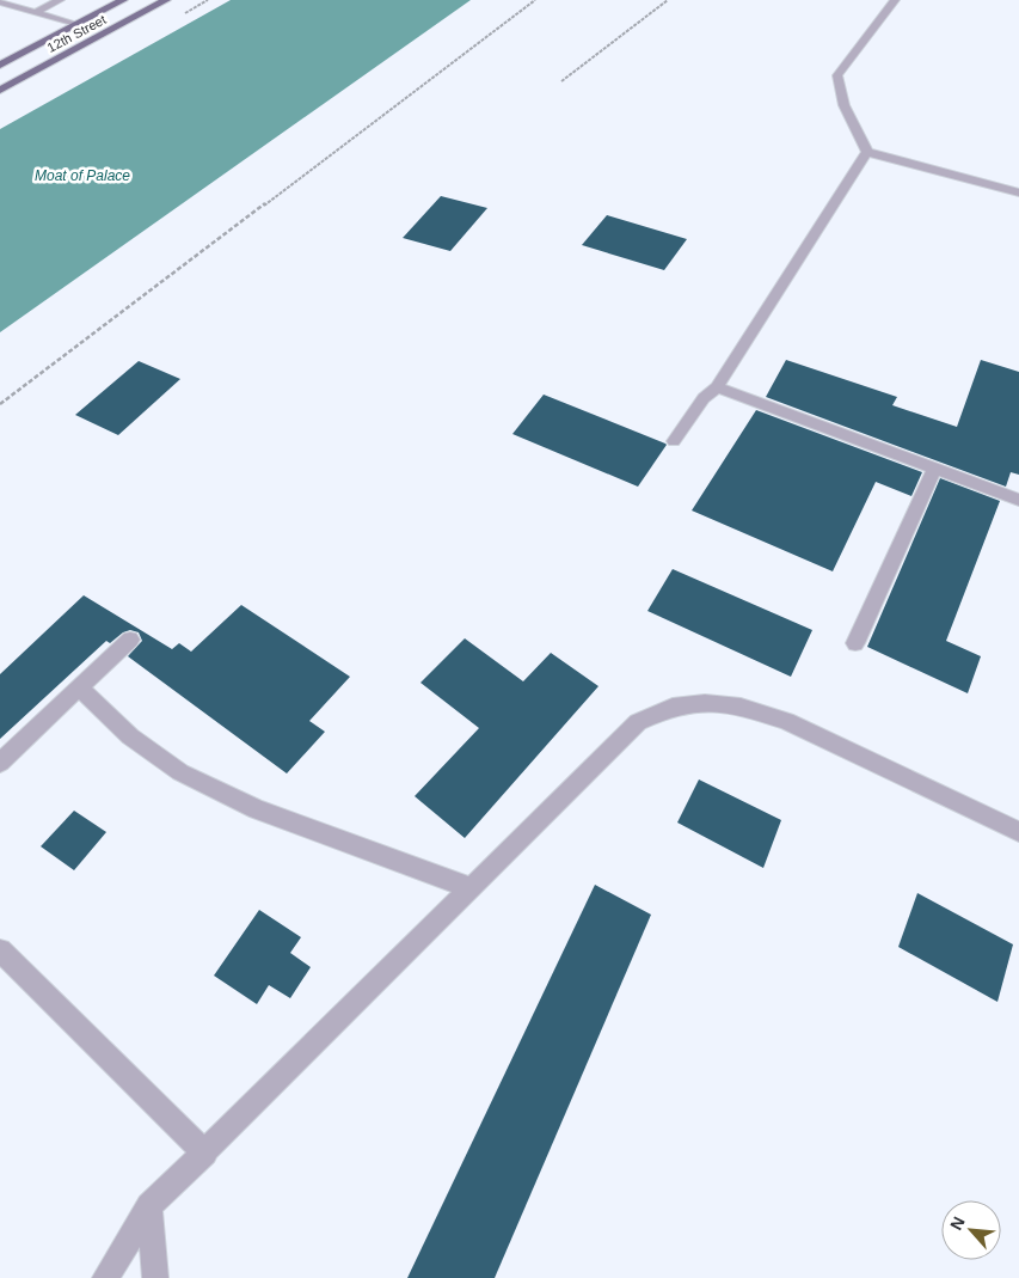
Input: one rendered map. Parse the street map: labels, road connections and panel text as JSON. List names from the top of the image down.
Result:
{
  "streets": {
    "main road": ["12th Street"]
  },
  "water": ["Moat of Palace"],
  "north": "top left"
}
